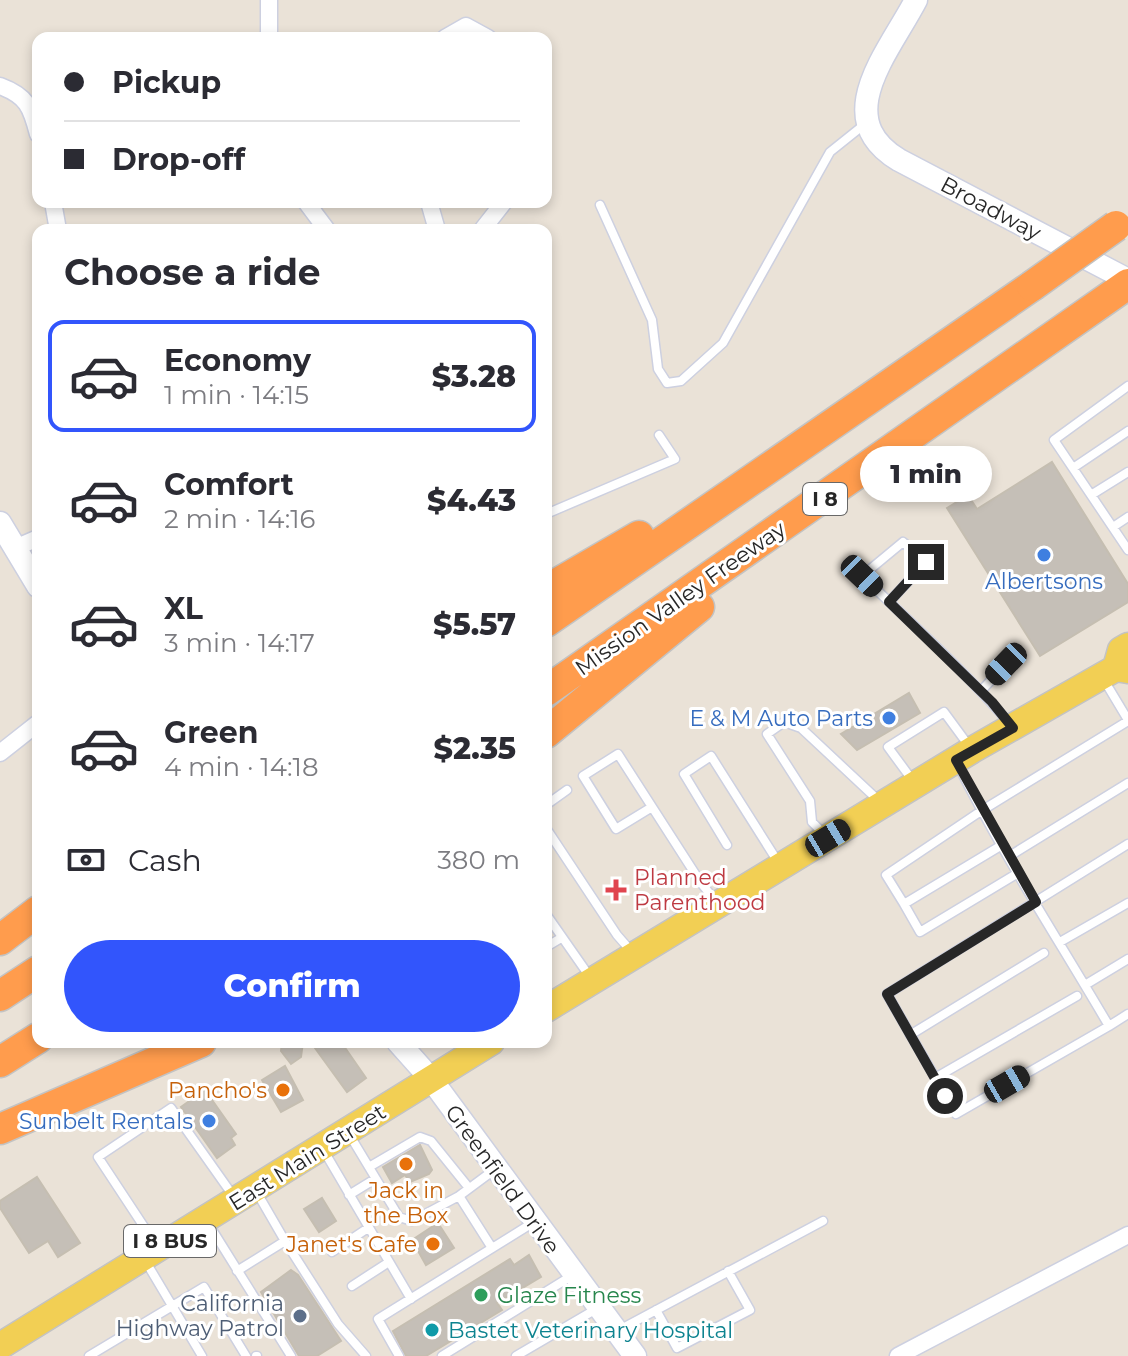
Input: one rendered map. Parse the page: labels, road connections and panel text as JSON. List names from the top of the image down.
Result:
{
  "streets": {
    "highway": ["I 8", "Mission Valley Freeway"],
    "main road": [
      "Broadway",
      "East Main Street",
      "Greenfield Drive",
      "I 8 BUS"
    ]
  },
  "crossings": [
    ["Broadway", "Mission Valley Freeway"],
    ["East Main Street", "Greenfield Drive"]
  ],
  "places": {
    "other": [
      "Albertsons",
      "E & M Auto Parts",
      "Pancho's",
      "Sunbelt Rentals",
      "Jack in the Box",
      "Janet's Cafe",
      "Glaze Fitness",
      "California Highway Patrol",
      "Bastet Veterinary Hospital"
    ],
    "health": ["Planned Parenthood"]
  },
  "page": {
    "banner": ["Pickup", "Drop-off"],
    "heading": "Choose a ride",
    "list": [
      {
        "name": "Economy",
        "note": "1 min · 14:15",
        "value": "$3.28"
      },
      {
        "name": "Comfort",
        "note": "2 min · 14:16",
        "value": "$4.43"
      },
      {
        "name": "XL",
        "note": "3 min · 14:17",
        "value": "$5.57"
      },
      {
        "name": "Green",
        "note": "4 min · 14:18",
        "value": "$2.35"
      }
    ],
    "bubble": "1 min",
    "pay": ["Cash", "380 m"],
    "buttons": "Confirm"
  }
}
